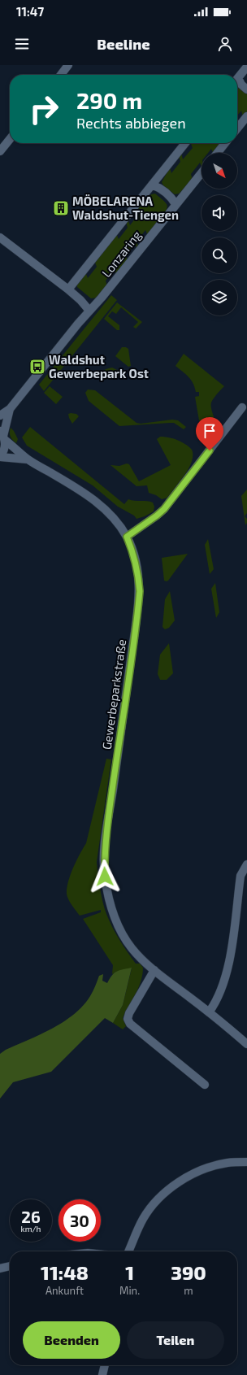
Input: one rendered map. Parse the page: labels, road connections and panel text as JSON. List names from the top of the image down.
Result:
{
  "streets": {
    "street": ["Lonzaring", "Gewerbeparkstraße"]
  },
  "places": {
    "building": ["MÖBELARENA Waldshut-Tiengen"],
    "bus stop": ["Waldshut Gewerbepark Ost"]
  },
  "north": "bottom right",
  "page": {
    "status": "11:47",
    "header": "Beeline",
    "turn": ["290 m", "Rechts abbiegen"],
    "speed": "26 km/h",
    "limit": "30",
    "eta": [
      "11:48",
      "Ankunft",
      "1",
      "Min.",
      "390",
      "m"
    ],
    "buttons": ["Beenden", "Teilen"]
  }
}
